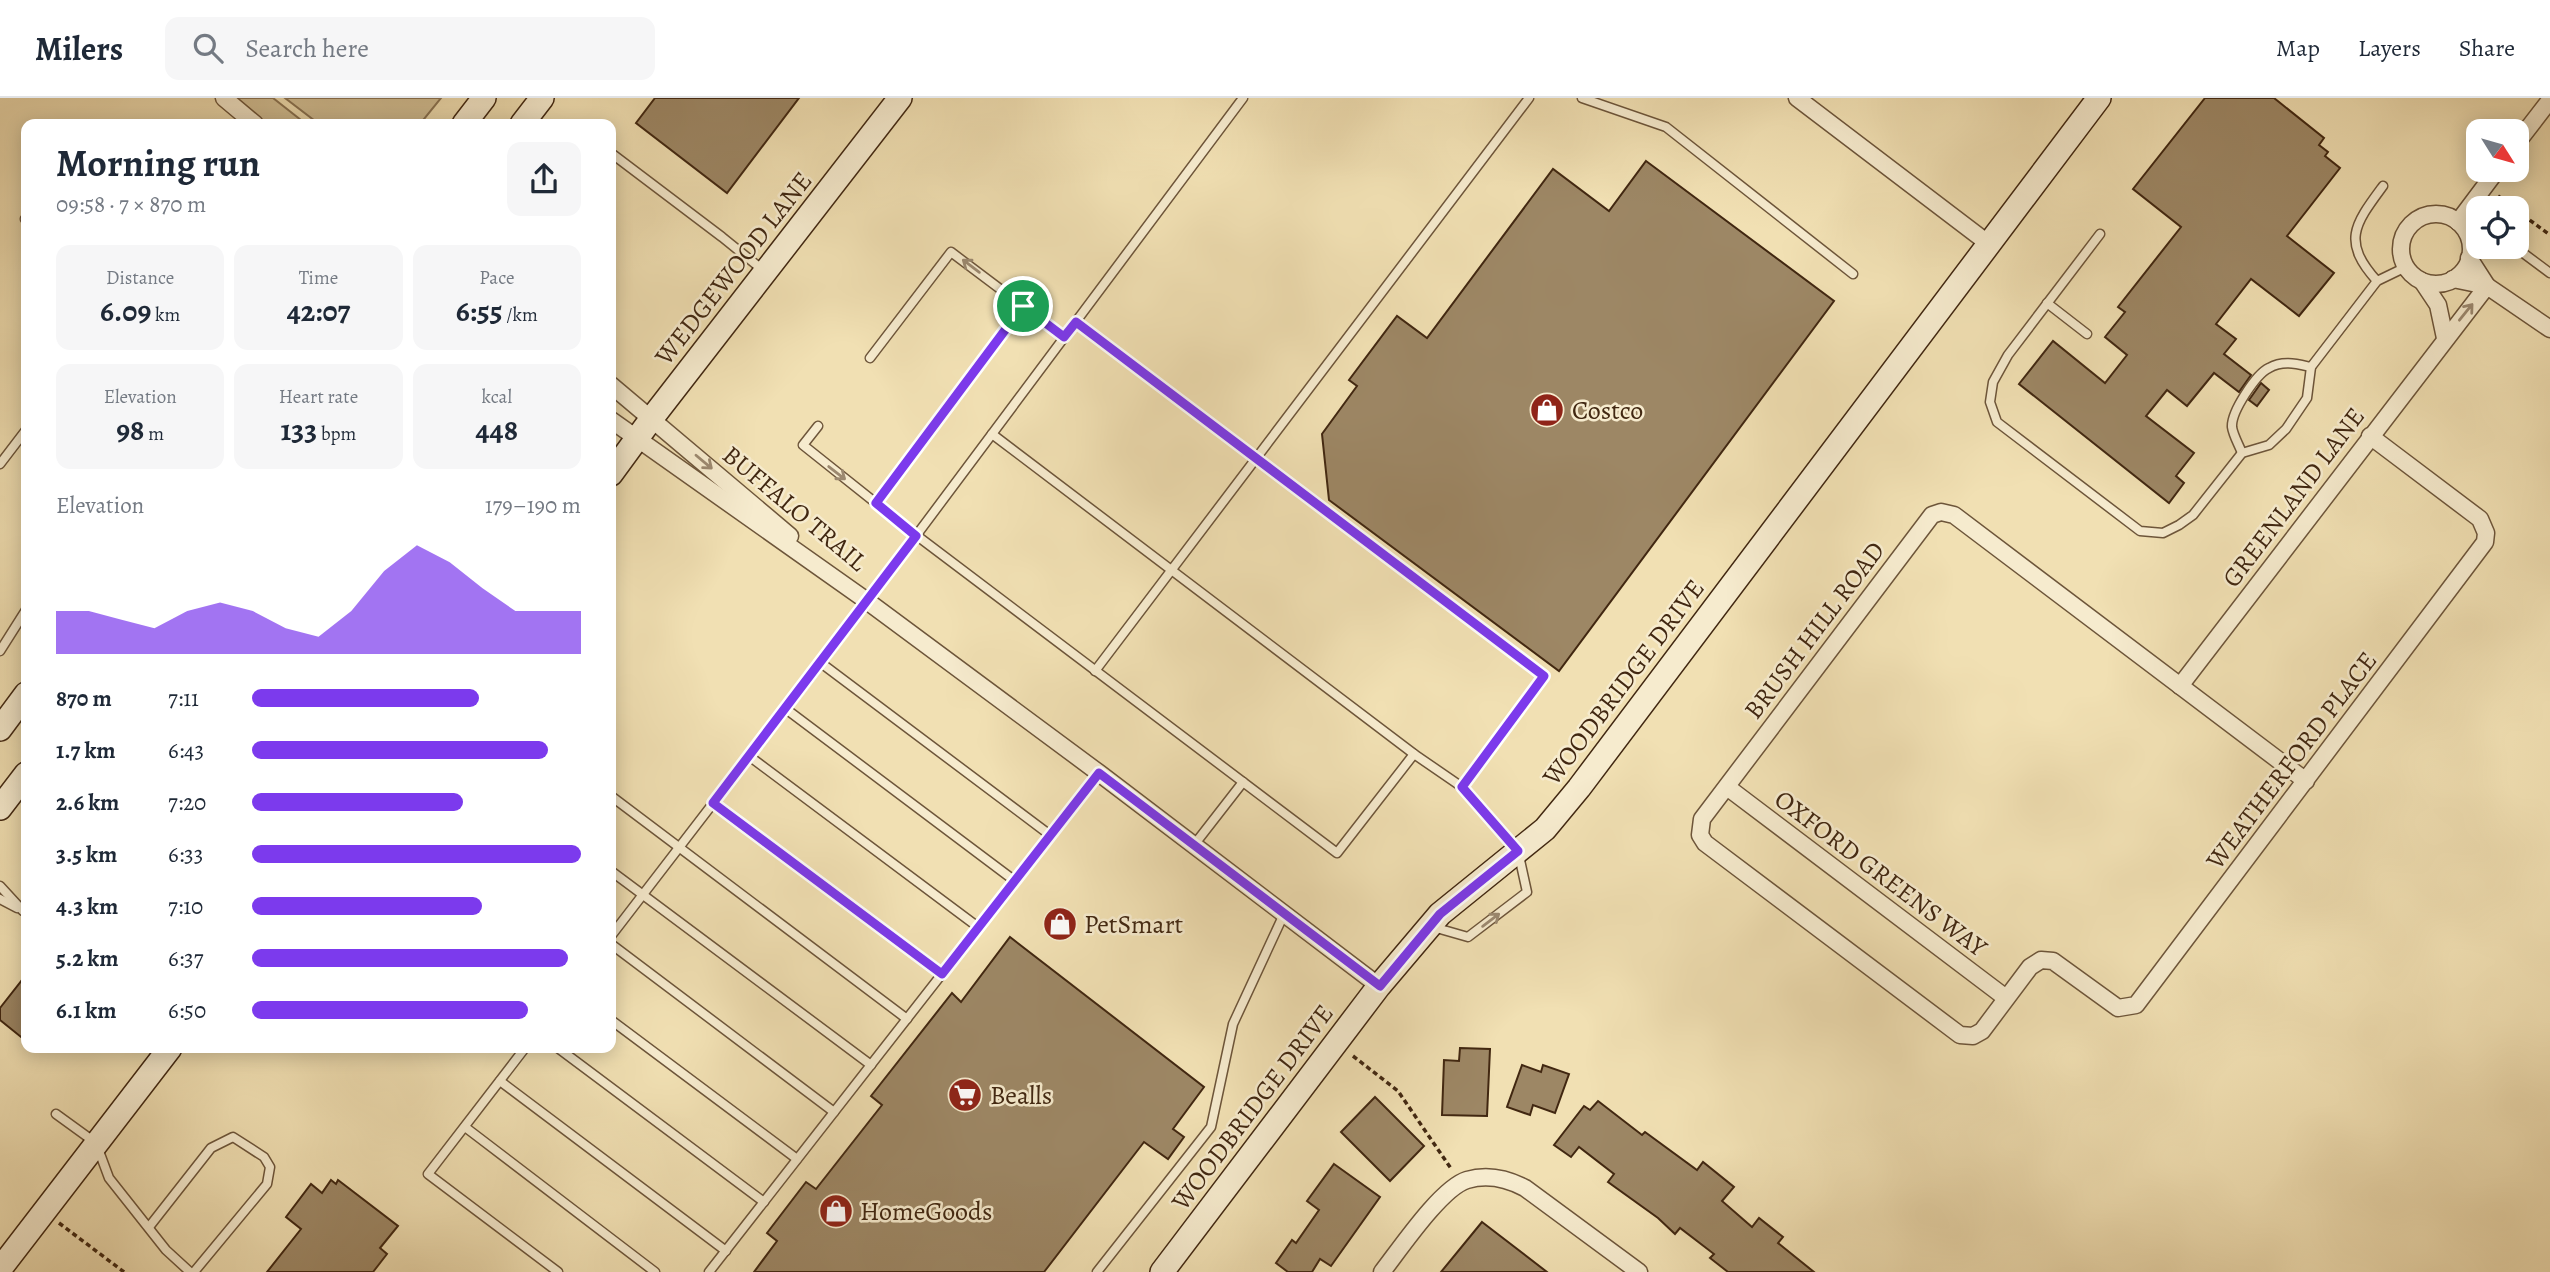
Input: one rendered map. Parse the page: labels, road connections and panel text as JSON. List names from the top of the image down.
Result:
{
  "streets": {
    "street": [
      "WEDGEWOOD LANE",
      "GREENLAND LANE",
      "BUFFALO TRAIL",
      "BRUSH HILL ROAD",
      "WOODBRIDGE DRIVE",
      "WEATHERFORD PLACE",
      "OXFORD GREENS WAY"
    ]
  },
  "crossings": [
    ["WEDGEWOOD LANE", "BUFFALO TRAIL"],
    ["GREENLAND LANE", "BRUSH HILL ROAD"],
    ["GREENLAND LANE", "WEATHERFORD PLACE"],
    ["BRUSH HILL ROAD", "WEATHERFORD PLACE"],
    ["BRUSH HILL ROAD", "OXFORD GREENS WAY"],
    ["WEATHERFORD PLACE", "OXFORD GREENS WAY"]
  ],
  "places": {
    "shop": ["Costco", "PetSmart", "HomeGoods"],
    "supermarket": ["Bealls"]
  },
  "north": "bottom right",
  "page": {
    "header": "Milers",
    "search": "Search here",
    "nav": ["Map", "Layers", "Share"],
    "heading": ["Morning run", "09:58 · 7 × 870 m"],
    "stats": [
      ["Distance", "6.09 km"],
      ["Time", "42:07"],
      ["Pace", "6:55 /km"],
      ["Elevation", "98 m"],
      ["Heart rate", "133 bpm"],
      ["kcal", "448"]
    ],
    "chart": ["Elevation", "179–190 m"],
    "list": [
      {
        "name": "870 m",
        "note": "7:11"
      },
      {
        "name": "1.7 km",
        "note": "6:43"
      },
      {
        "name": "2.6 km",
        "note": "7:20"
      },
      {
        "name": "3.5 km",
        "note": "6:33"
      },
      {
        "name": "4.3 km",
        "note": "7:10"
      },
      {
        "name": "5.2 km",
        "note": "6:37"
      },
      {
        "name": "6.1 km",
        "note": "6:50"
      }
    ]
  }
}
